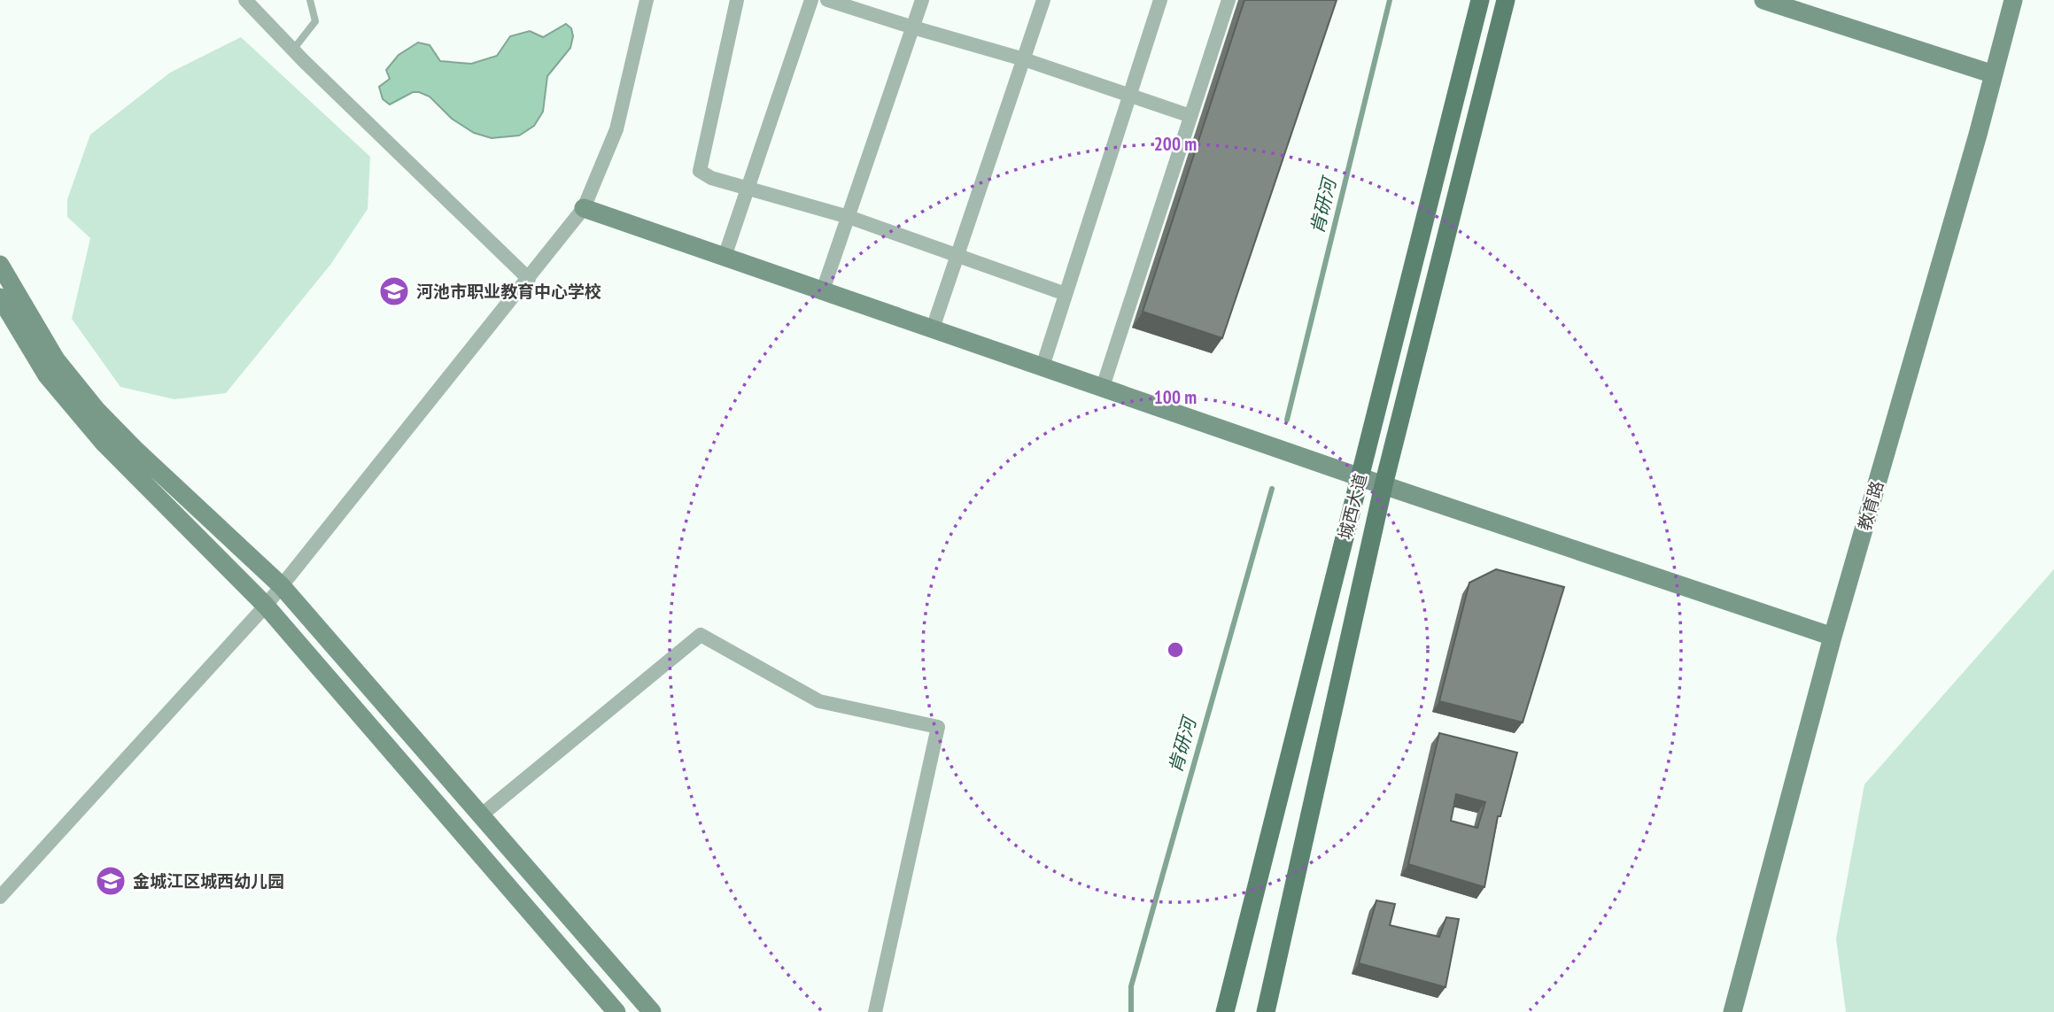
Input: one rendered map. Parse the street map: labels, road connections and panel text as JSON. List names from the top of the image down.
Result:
{
  "streets": {
    "main road": ["城西大道"],
    "street": ["教育路"]
  },
  "water": ["肯研河"],
  "places": {
    "school or university": ["河池市职业教育中心学校", "金城江区城西幼儿园"]
  },
  "rings": ["200 m", "100 m"]
}
